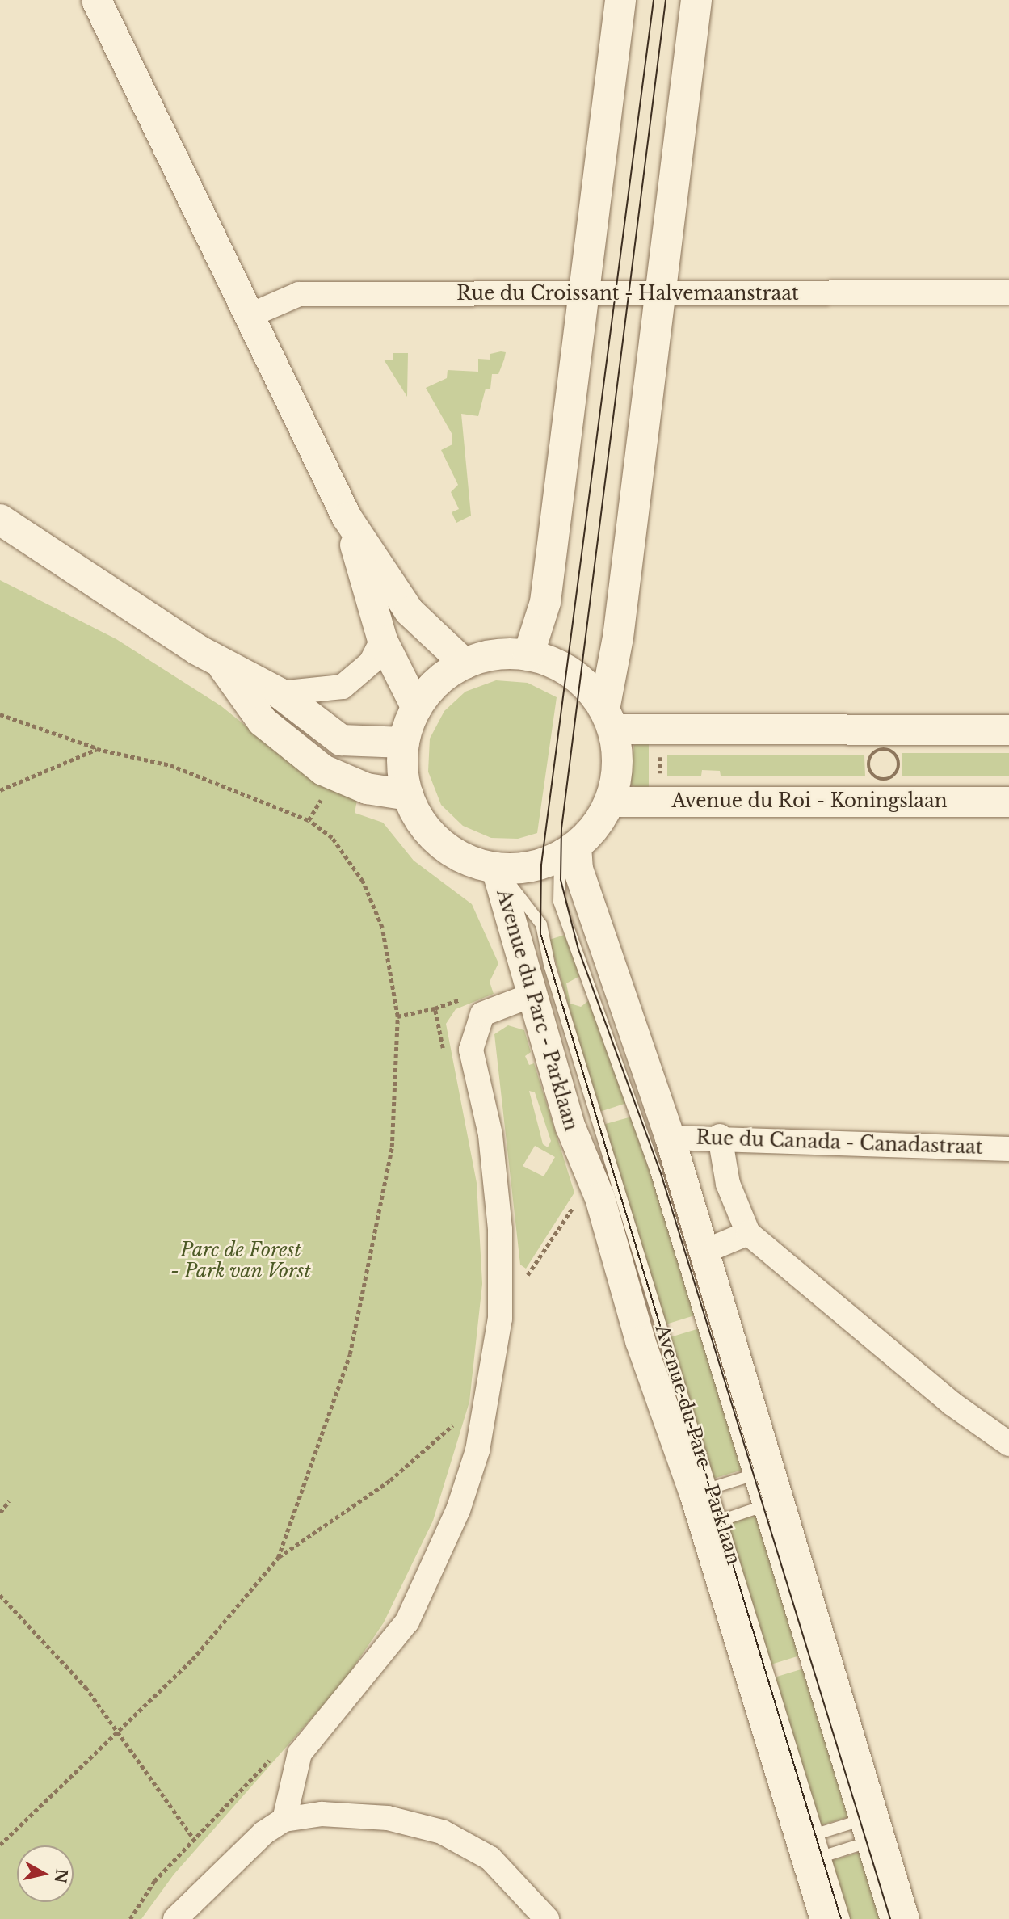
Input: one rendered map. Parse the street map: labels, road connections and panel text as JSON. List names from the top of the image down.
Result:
{
  "streets": {
    "street": [
      "Rue du Croissant - Halvemaanstraat",
      "Avenue du Roi - Koningslaan",
      "Avenue du Parc - Parklaan",
      "Rue du Canada - Canadastraat"
    ]
  },
  "parks": ["Parc de Forest - Park van Vorst"],
  "north": "right"
}
